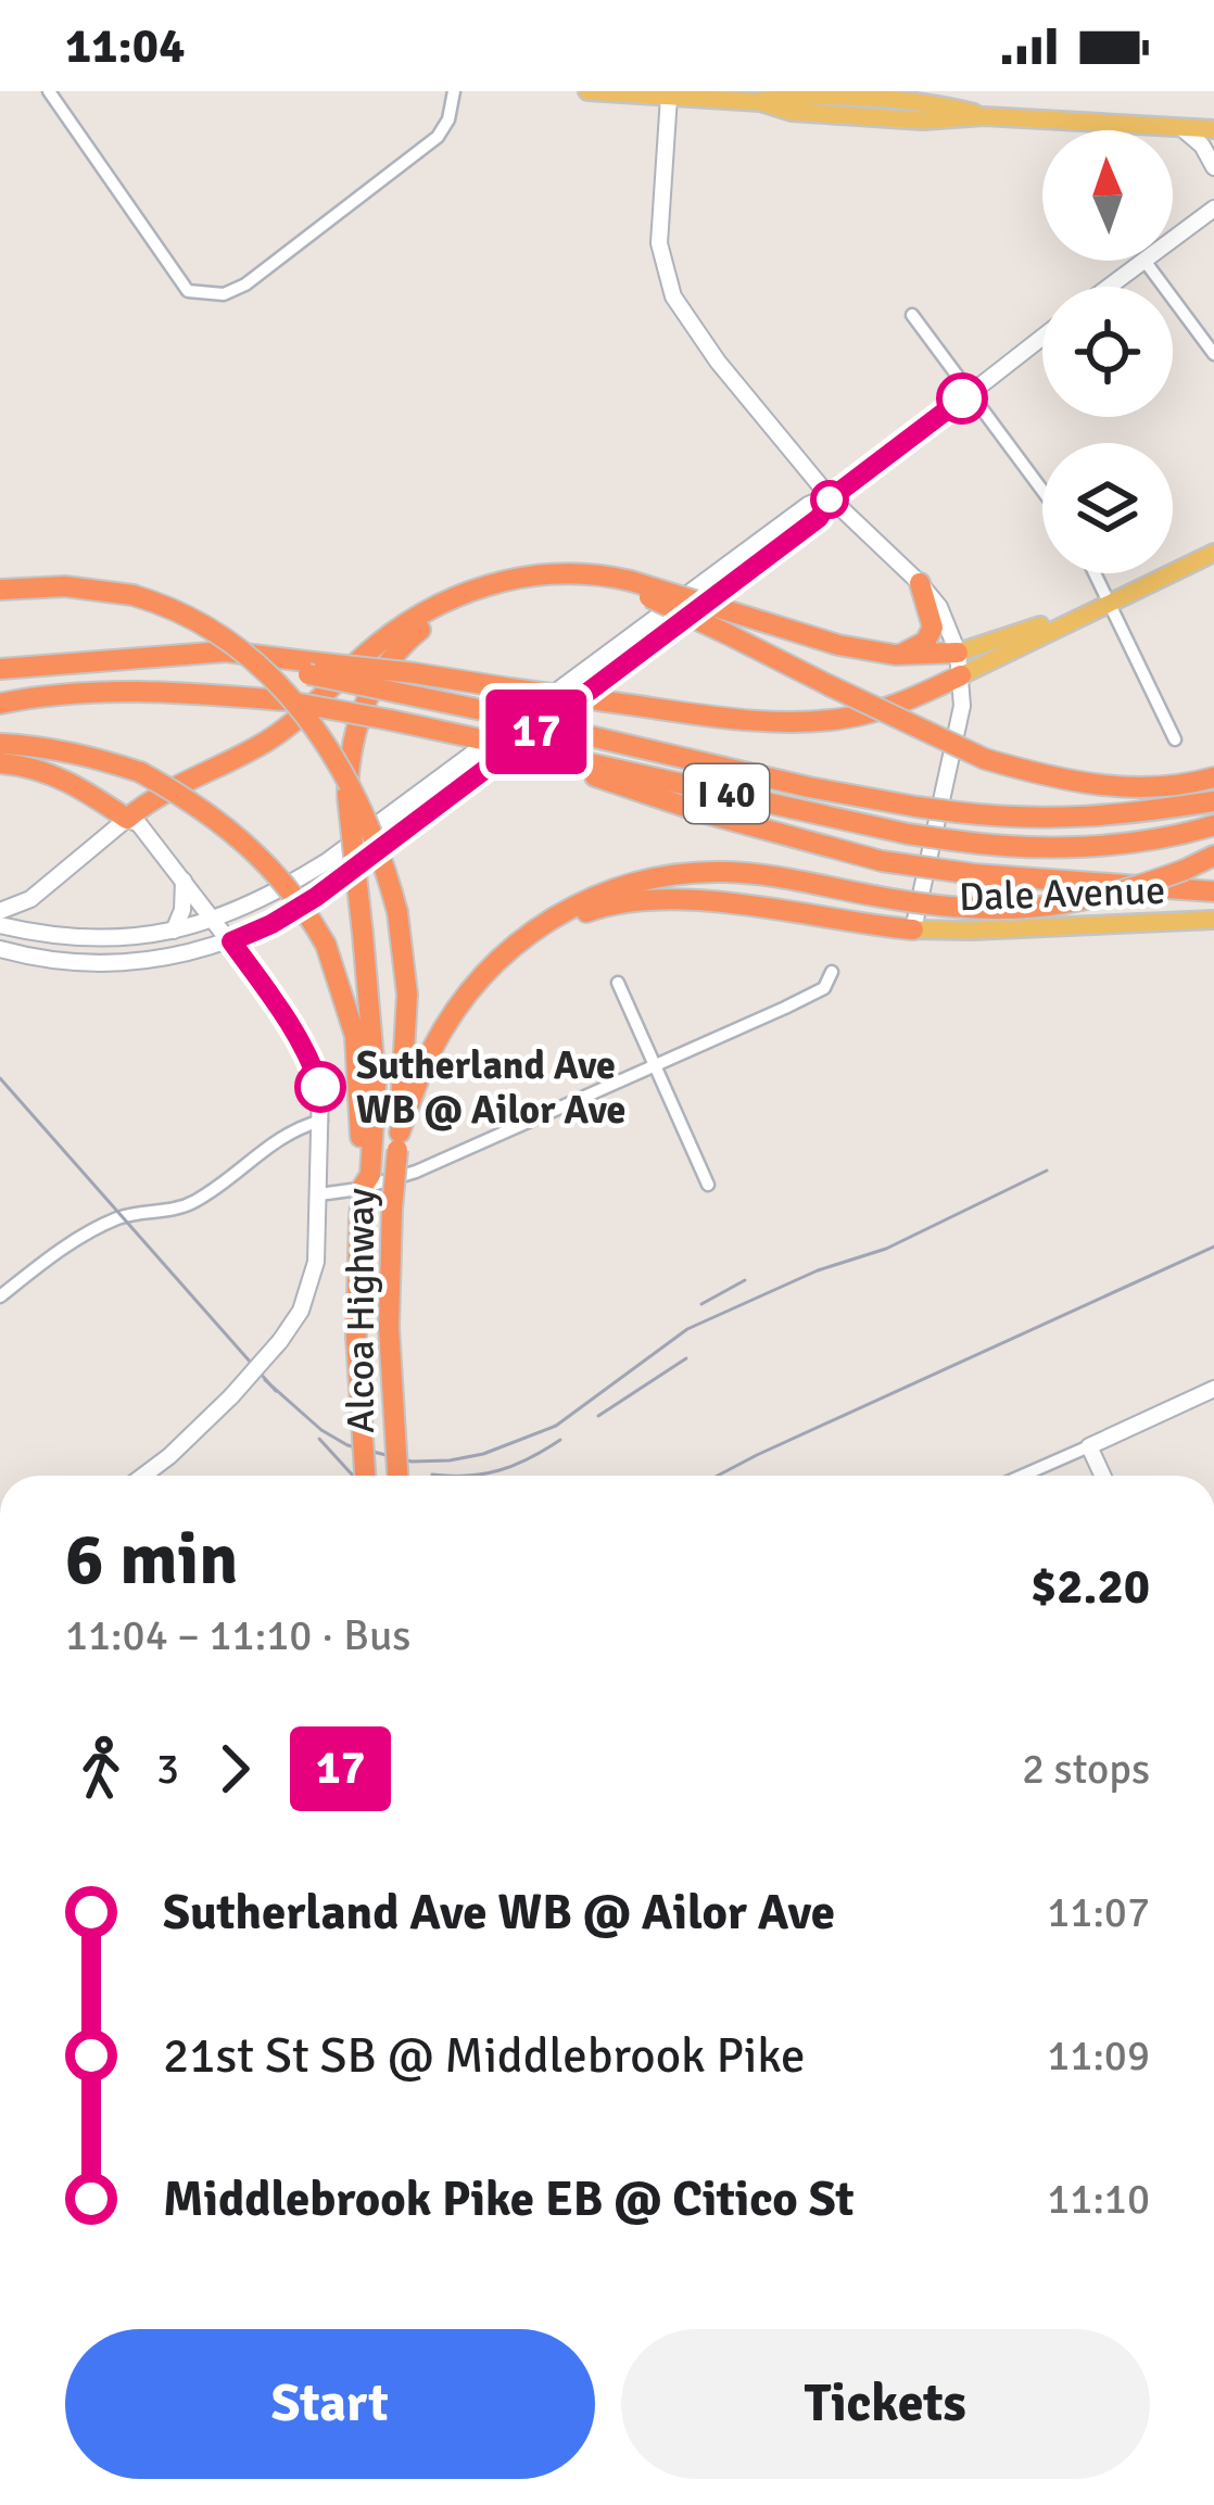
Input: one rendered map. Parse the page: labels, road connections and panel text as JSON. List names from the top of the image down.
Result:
{
  "streets": {
    "highway": ["I 40", "Alcoa Highway"],
    "main road": ["Dale Avenue"]
  },
  "places": ["Sutherland Ave WB @ Ailor Ave"],
  "lines": ["bus line 17"],
  "north": "top",
  "page": {
    "status": "11:04",
    "on_map": "17",
    "heading": ["6 min", "11:04 – 11:10 · Bus", "$2.20"],
    "legs": ["3", "17", "2 stops"],
    "list": [
      {
        "name": "Sutherland Ave WB @ Ailor Ave",
        "value": "11:07"
      },
      {
        "name": "21st St SB @ Middlebrook Pike",
        "value": "11:09"
      },
      {
        "name": "Middlebrook Pike EB @ Citico St",
        "value": "11:10"
      }
    ],
    "buttons": ["Start", "Tickets"]
  }
}
